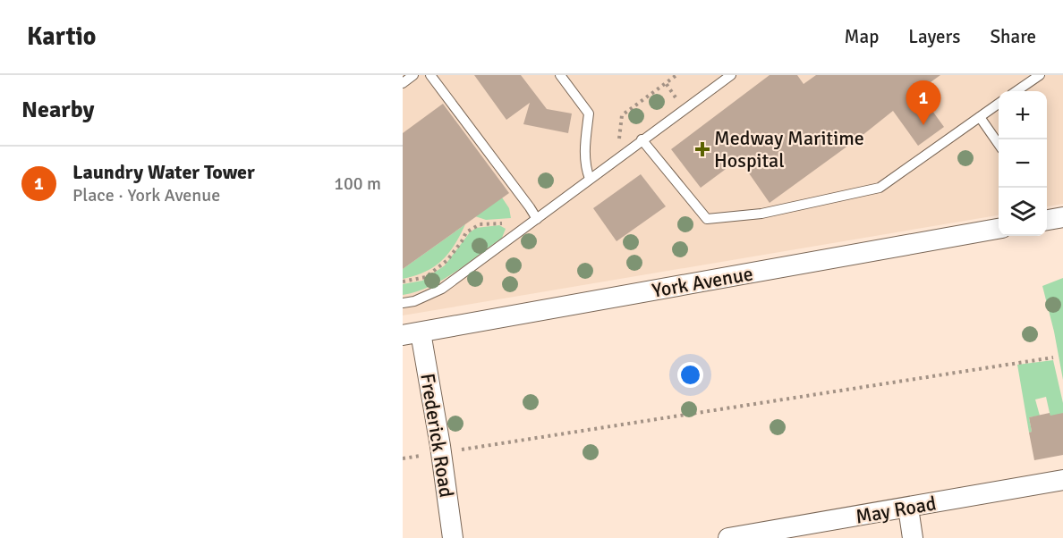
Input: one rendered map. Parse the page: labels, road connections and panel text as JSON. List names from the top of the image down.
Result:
{
  "streets": {
    "street": ["York Avenue", "Frederick Road", "May Road"]
  },
  "crossings": [
    ["York Avenue", "Frederick Road"]
  ],
  "places": {
    "health": ["Medway Maritime Hospital"]
  },
  "page": {
    "header": "Kartio",
    "nav": ["Map", "Layers", "Share"],
    "heading": "Nearby",
    "pins": "1",
    "map_buttons": ["+", "−"],
    "list": [
      {
        "mark": "1",
        "name": "Laundry Water Tower",
        "note": "Place · York Avenue",
        "value": "100 m"
      }
    ]
  }
}
